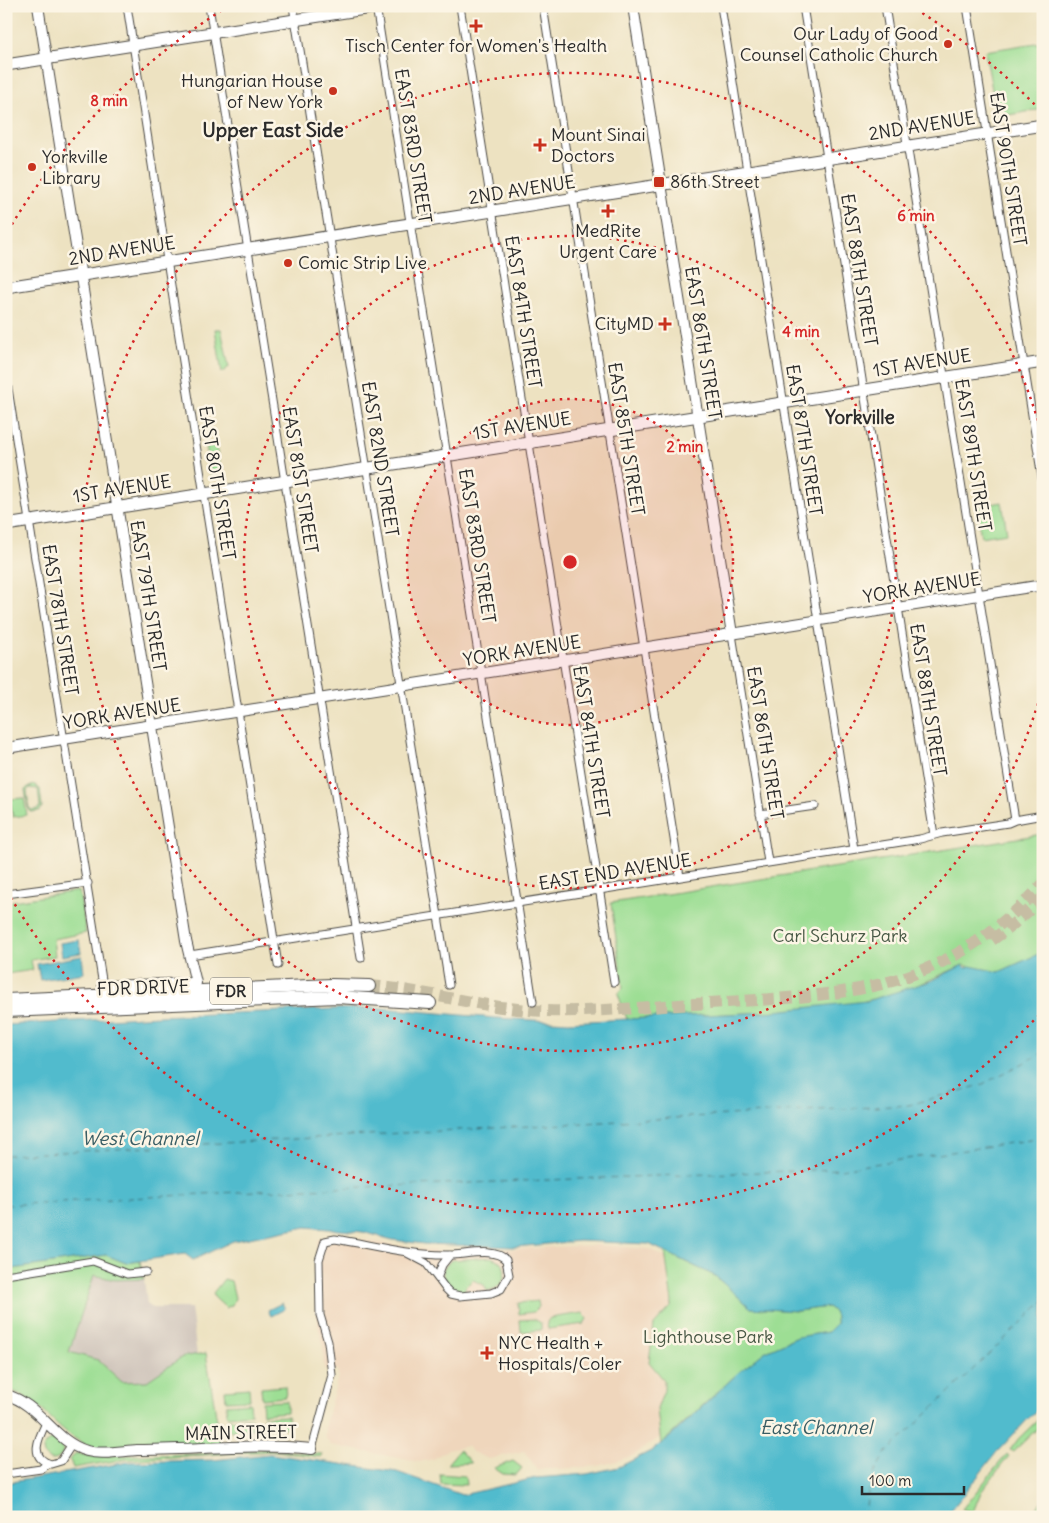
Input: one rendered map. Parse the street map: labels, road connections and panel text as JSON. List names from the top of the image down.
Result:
{
  "streets": {
    "highway": ["FDR DRIVE", "FDR"],
    "main road": [
      "2ND AVENUE",
      "EAST 86TH STREET",
      "1ST AVENUE",
      "YORK AVENUE",
      "EAST 79TH STREET",
      "MAIN STREET"
    ],
    "street": [
      "EAST 83RD STREET",
      "EAST 90TH STREET",
      "EAST 88TH STREET",
      "EAST 84TH STREET",
      "EAST 85TH STREET",
      "EAST 87TH STREET",
      "EAST 89TH STREET",
      "EAST 82ND STREET",
      "EAST 81ST STREET",
      "EAST 80TH STREET",
      "EAST 78TH STREET",
      "EAST END AVENUE"
    ]
  },
  "crossings": [
    ["2ND AVENUE", "EAST 83RD STREET"],
    ["2ND AVENUE", "EAST 90TH STREET"],
    ["2ND AVENUE", "EAST 88TH STREET"],
    ["2ND AVENUE", "EAST 84TH STREET"],
    ["2ND AVENUE", "EAST 86TH STREET"],
    ["2ND AVENUE", "EAST 85TH STREET"],
    ["2ND AVENUE", "EAST 87TH STREET"],
    ["2ND AVENUE", "EAST 89TH STREET"],
    ["2ND AVENUE", "EAST 82ND STREET"],
    ["2ND AVENUE", "EAST 81ST STREET"],
    ["2ND AVENUE", "EAST 80TH STREET"],
    ["2ND AVENUE", "EAST 79TH STREET"],
    ["EAST 83RD STREET", "1ST AVENUE"],
    ["EAST 83RD STREET", "YORK AVENUE"],
    ["EAST 83RD STREET", "EAST END AVENUE"],
    ["EAST 90TH STREET", "1ST AVENUE"],
    ["EAST 88TH STREET", "1ST AVENUE"],
    ["EAST 88TH STREET", "YORK AVENUE"],
    ["EAST 88TH STREET", "EAST END AVENUE"],
    ["EAST 84TH STREET", "1ST AVENUE"],
    ["EAST 84TH STREET", "YORK AVENUE"],
    ["EAST 84TH STREET", "EAST END AVENUE"],
    ["EAST 86TH STREET", "1ST AVENUE"],
    ["EAST 86TH STREET", "YORK AVENUE"],
    ["EAST 86TH STREET", "EAST END AVENUE"],
    ["1ST AVENUE", "EAST 85TH STREET"],
    ["1ST AVENUE", "EAST 87TH STREET"],
    ["1ST AVENUE", "EAST 89TH STREET"],
    ["1ST AVENUE", "EAST 82ND STREET"],
    ["1ST AVENUE", "EAST 81ST STREET"],
    ["1ST AVENUE", "EAST 80TH STREET"],
    ["1ST AVENUE", "EAST 79TH STREET"],
    ["1ST AVENUE", "EAST 78TH STREET"],
    ["EAST 85TH STREET", "YORK AVENUE"],
    ["EAST 85TH STREET", "EAST END AVENUE"],
    ["EAST 87TH STREET", "YORK AVENUE"],
    ["EAST 87TH STREET", "EAST END AVENUE"],
    ["EAST 89TH STREET", "YORK AVENUE"],
    ["EAST 89TH STREET", "EAST END AVENUE"],
    ["EAST 82ND STREET", "YORK AVENUE"],
    ["EAST 82ND STREET", "EAST END AVENUE"],
    ["EAST 81ST STREET", "YORK AVENUE"],
    ["EAST 81ST STREET", "EAST END AVENUE"],
    ["EAST 80TH STREET", "YORK AVENUE"],
    ["EAST 80TH STREET", "EAST END AVENUE"],
    ["YORK AVENUE", "EAST 79TH STREET"],
    ["YORK AVENUE", "EAST 78TH STREET"],
    ["EAST 79TH STREET", "EAST END AVENUE"],
    ["EAST 79TH STREET", "FDR DRIVE"],
    ["EAST 78TH STREET", "FDR DRIVE"]
  ],
  "districts": ["Upper East Side", "Yorkville"],
  "water": ["West Channel", "East Channel"],
  "parks": ["Carl Schurz Park", "Lighthouse Park"],
  "places": {
    "health": [
      "Tisch Center for Women's Health",
      "Mount Sinai Doctors",
      "MedRite Urgent Care",
      "CityMD",
      "NYC Health + Hospitals/Coler"
    ],
    "other": [
      "Our Lady of Good Counsel Catholic Church",
      "Hungarian House of New York",
      "Yorkville Library",
      "Comic Strip Live"
    ],
    "transit": ["86th Street"]
  },
  "scale_bar": "100 m",
  "rings": [
    "8 min",
    "6 min",
    "4 min",
    "2 min"
  ]
}
